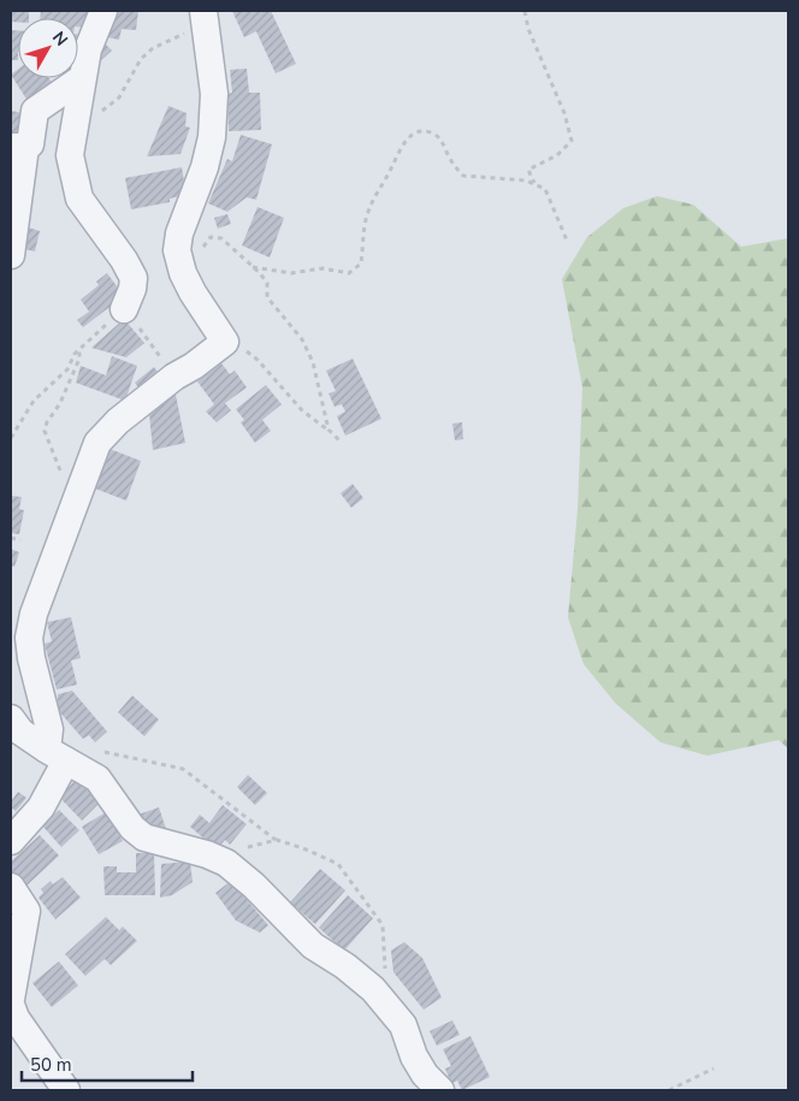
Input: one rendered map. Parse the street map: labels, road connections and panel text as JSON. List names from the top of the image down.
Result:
{
  "scale_bar": "50 m",
  "north": "top right"
}
